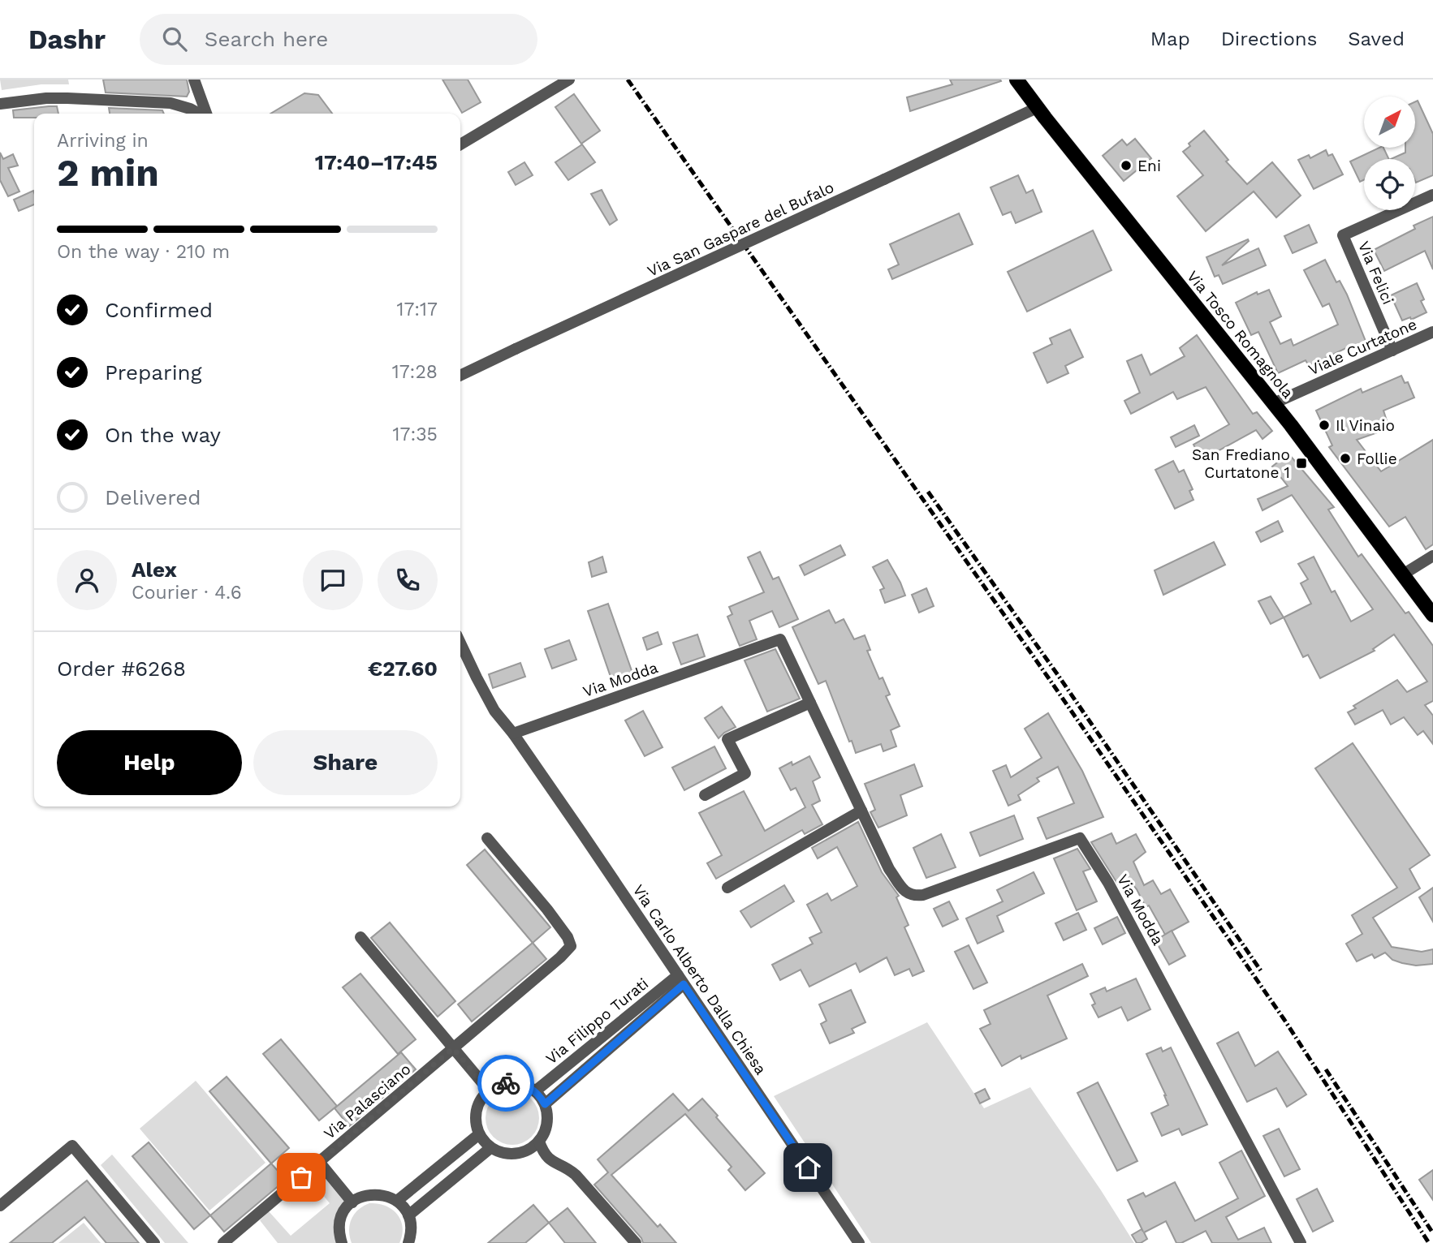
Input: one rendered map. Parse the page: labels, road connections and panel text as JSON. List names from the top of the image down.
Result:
{
  "streets": {
    "main road": ["Via Tosco Romagnola"],
    "street": [
      "Via San Gaspare del Bufalo",
      "Via Felici",
      "Viale Curtatone",
      "Via Modda",
      "Via Carlo Alberto Dalla Chiesa",
      "Via Filippo Turati",
      "Via Palasciano"
    ]
  },
  "crossings": [
    ["Via San Gaspare del Bufalo", "Via Tosco Romagnola"],
    ["Via Felici", "Viale Curtatone"],
    ["Via Tosco Romagnola", "Viale Curtatone"],
    ["Via Modda", "Via Carlo Alberto Dalla Chiesa"],
    ["Via Carlo Alberto Dalla Chiesa", "Via Filippo Turati"]
  ],
  "places": {
    "other": ["Eni", "Il Vinaio", "Follie"],
    "transit": ["San Frediano Curtatone 1"]
  },
  "north": "top right",
  "page": {
    "header": "Dashr",
    "search": "Search here",
    "nav": ["Map", "Directions", "Saved"],
    "heading": ["2 min", "Arriving in", "17:40–17:45"],
    "panel": [
      "Alex",
      "Courier · 4.6",
      "Order #6268",
      "€27.60"
    ],
    "bar": "On the way · 210 m",
    "list": [
      ["Confirmed", "17:17"],
      ["Preparing", "17:28"],
      ["On the way", "17:35"],
      "Delivered"
    ],
    "buttons": ["Help", "Share"]
  }
}
